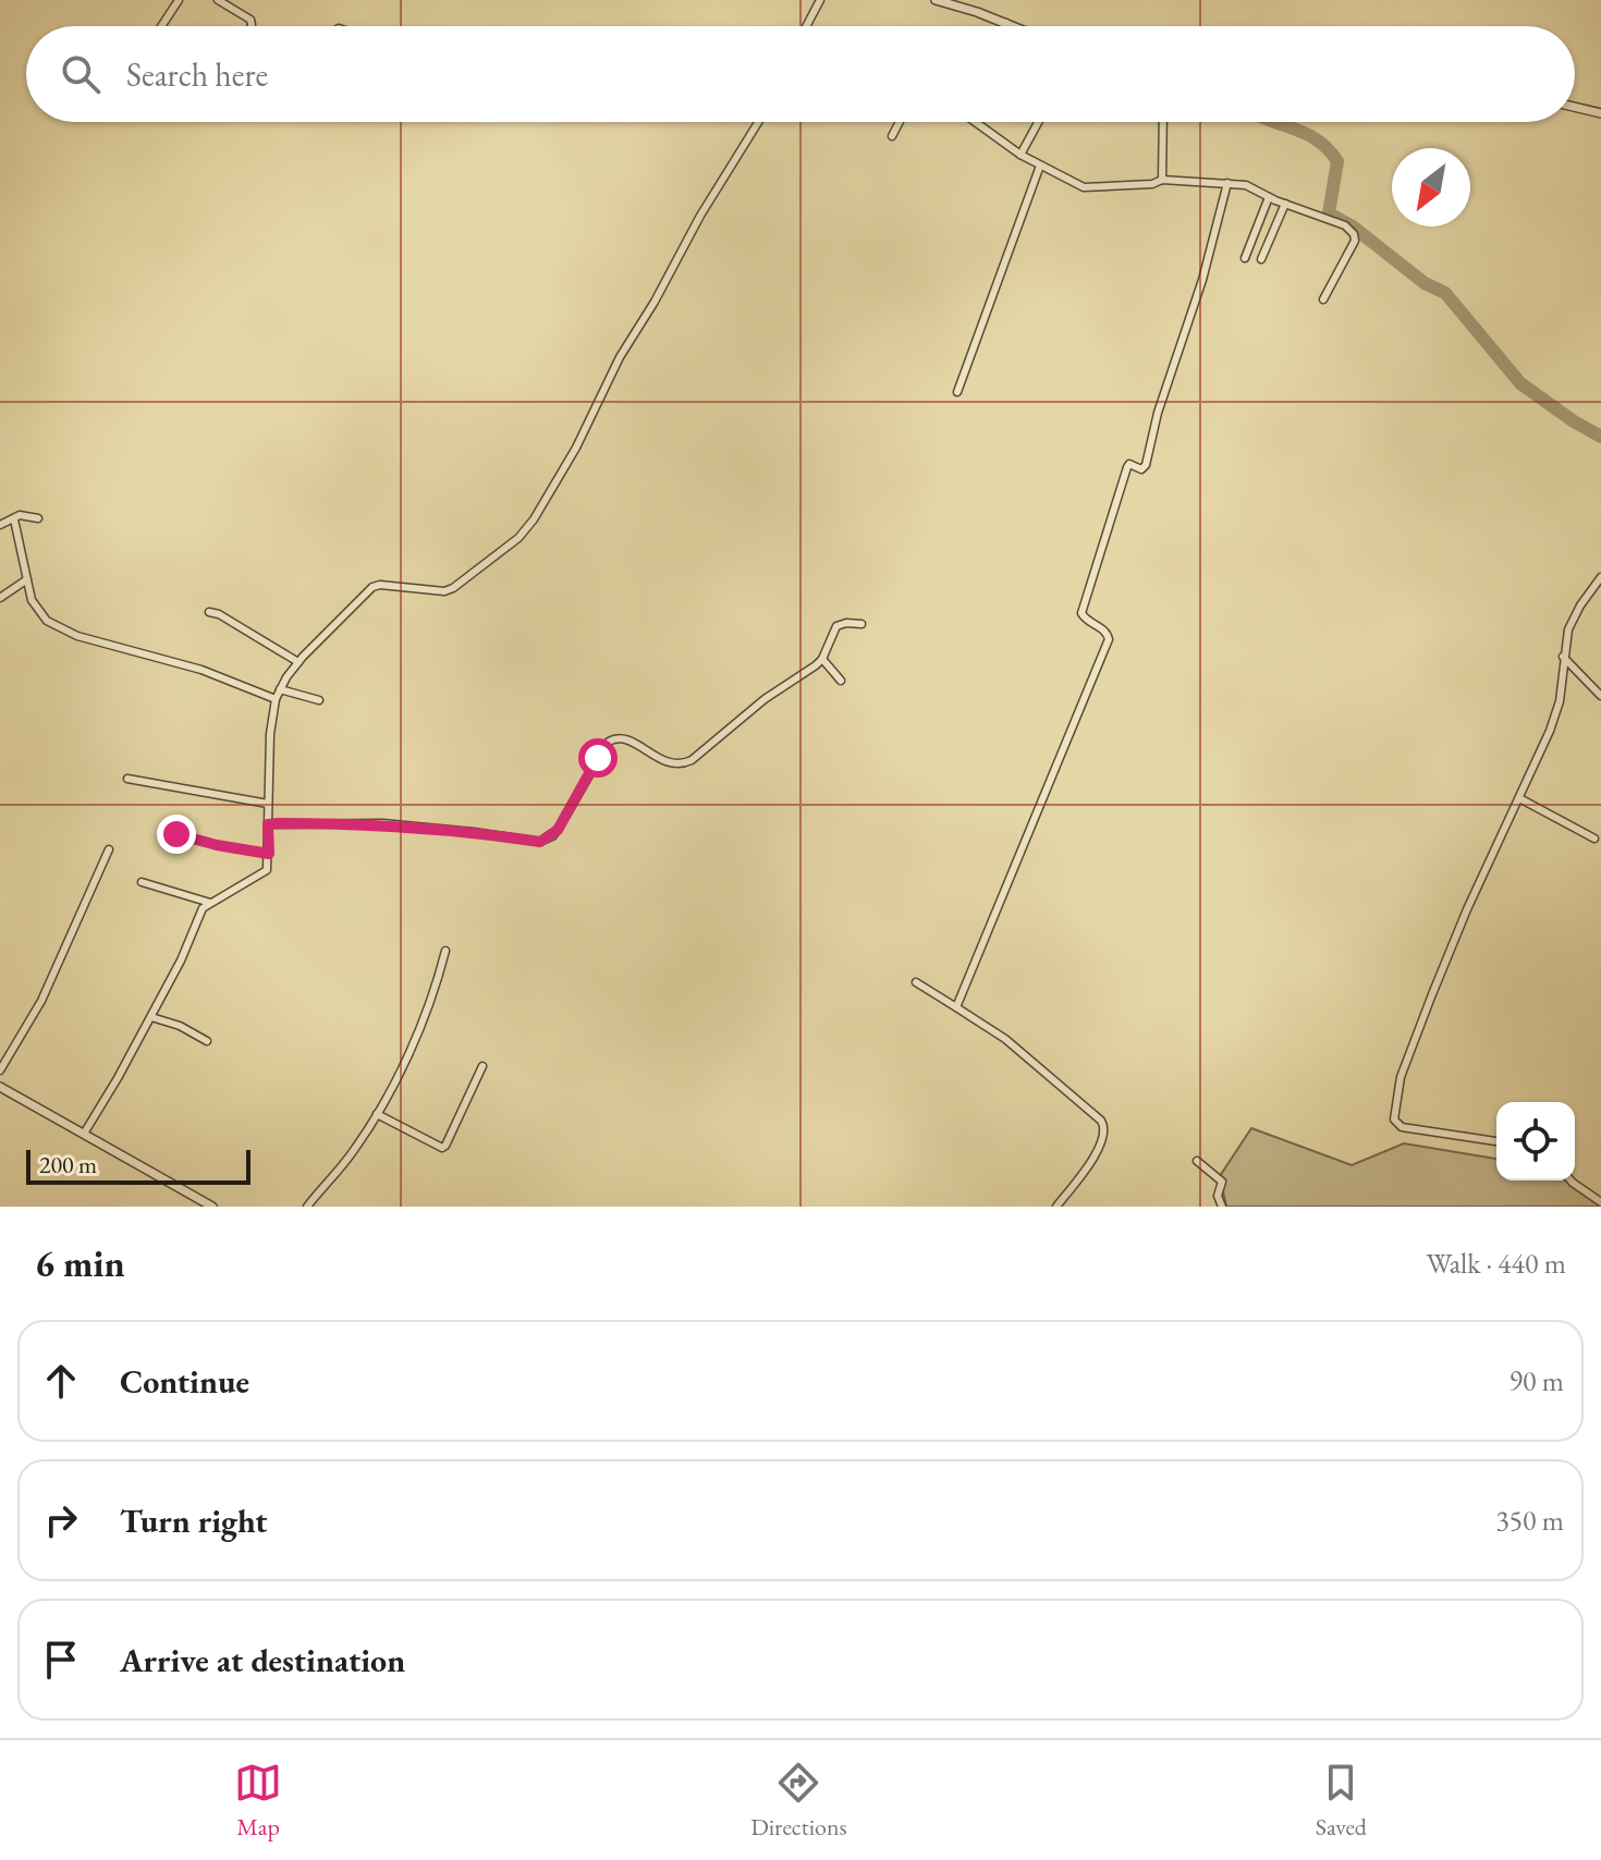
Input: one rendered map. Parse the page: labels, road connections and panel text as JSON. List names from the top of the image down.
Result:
{
  "scale_bar": "200 m",
  "north": "bottom left",
  "page": {
    "search": "Search here",
    "scale": "200 m",
    "heading": ["6 min", "Walk · 440 m"],
    "list": [
      ["Continue", "90 m"],
      ["Turn right", "350 m"],
      "Arrive at destination"
    ],
    "nav": ["Map", "Directions", "Saved"]
  }
}
